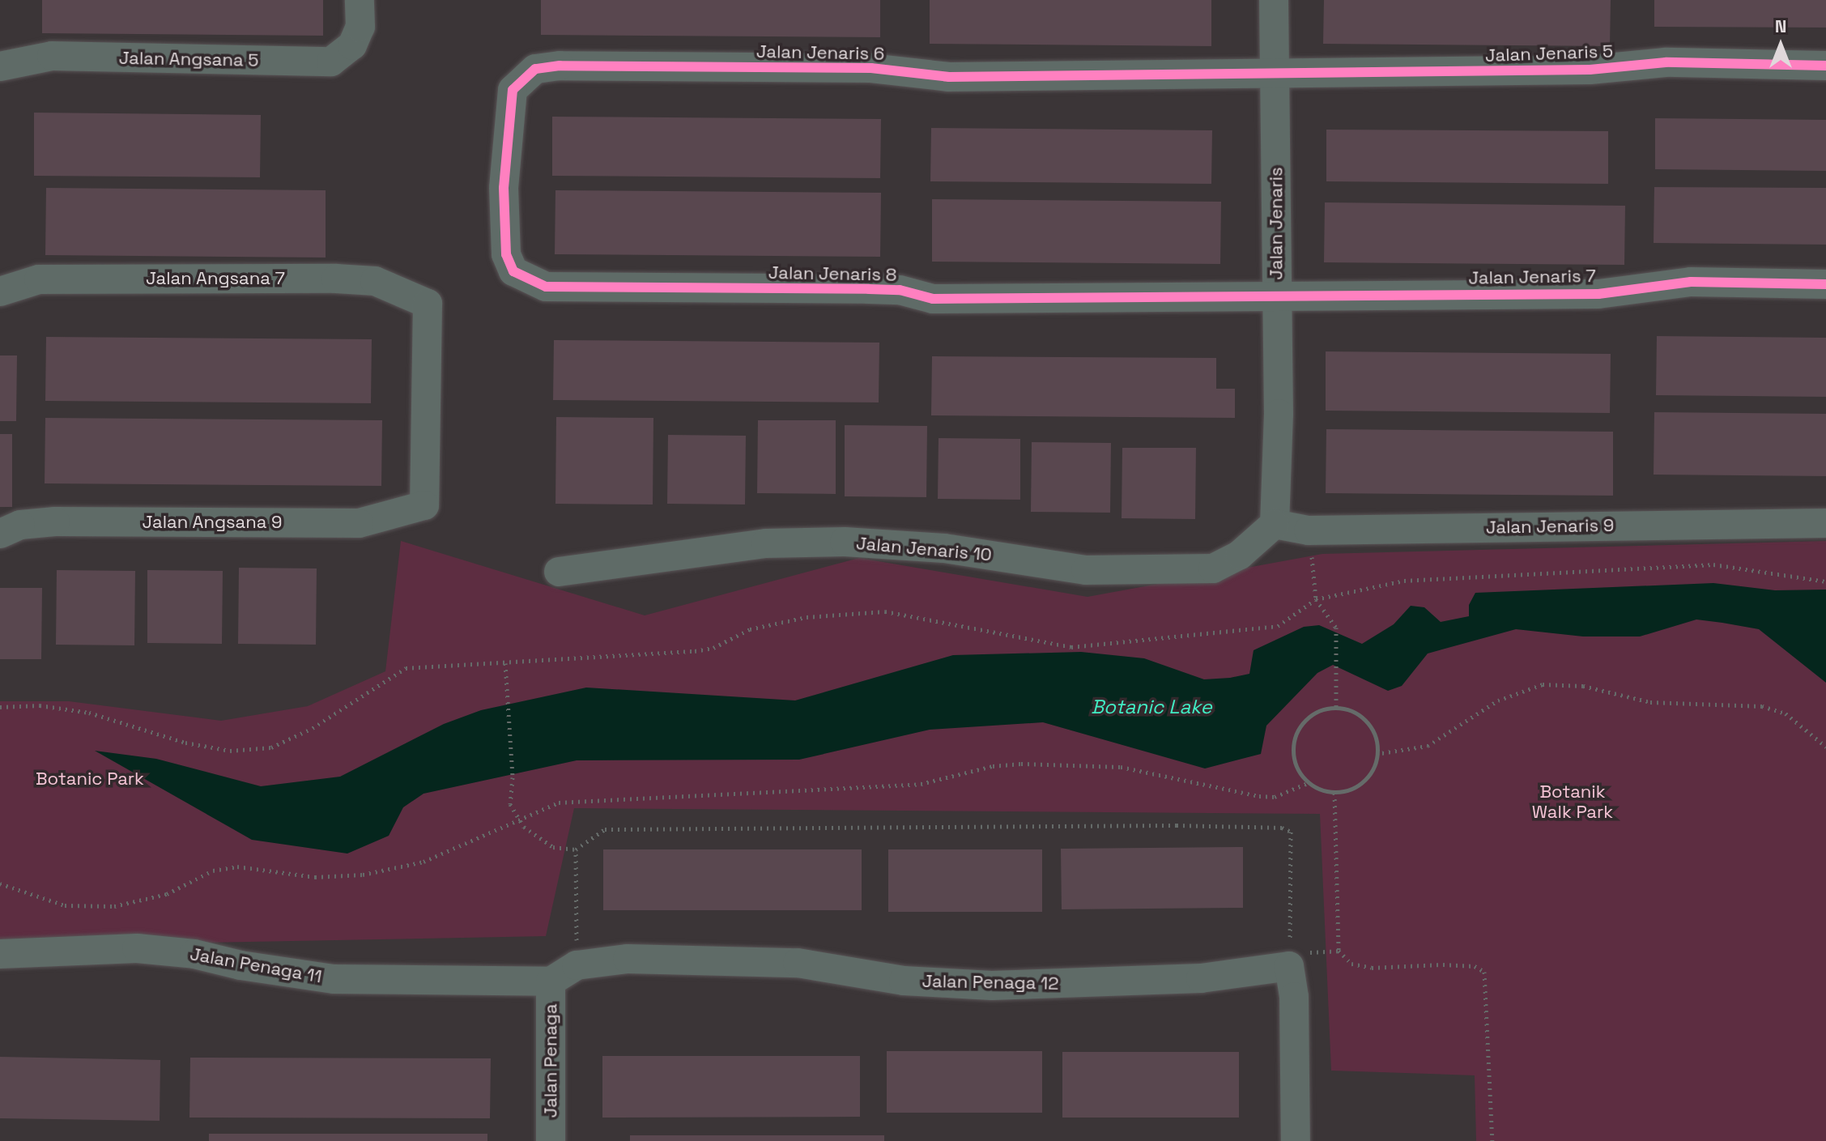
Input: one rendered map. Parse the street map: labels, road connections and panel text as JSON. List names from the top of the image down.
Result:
{
  "streets": {
    "street": [
      "Jalan Jenaris 6",
      "Jalan Jenaris 5",
      "Jalan Angsana 5",
      "Jalan Jenaris",
      "Jalan Jenaris 8",
      "Jalan Jenaris 7",
      "Jalan Angsana 7",
      "Jalan Angsana 9",
      "Jalan Jenaris 9",
      "Jalan Jenaris 10",
      "Jalan Penaga 11",
      "Jalan Penaga 12",
      "Jalan Penaga"
    ]
  },
  "crossings": [
    ["Jalan Jenaris 6", "Jalan Jenaris 5"],
    ["Jalan Jenaris 6", "Jalan Jenaris"],
    ["Jalan Jenaris 6", "Jalan Jenaris 8"],
    ["Jalan Jenaris 5", "Jalan Jenaris"],
    ["Jalan Jenaris", "Jalan Jenaris 8"],
    ["Jalan Jenaris", "Jalan Jenaris 7"],
    ["Jalan Jenaris", "Jalan Jenaris 9"],
    ["Jalan Jenaris", "Jalan Jenaris 10"],
    ["Jalan Jenaris 8", "Jalan Jenaris 7"],
    ["Jalan Angsana 7", "Jalan Angsana 9"],
    ["Jalan Jenaris 9", "Jalan Jenaris 10"],
    ["Jalan Penaga 11", "Jalan Penaga 12"],
    ["Jalan Penaga 11", "Jalan Penaga"],
    ["Jalan Penaga 12", "Jalan Penaga"]
  ],
  "water": ["Botanic Lake"],
  "parks": ["Botanic Park", "Botanik Walk Park"],
  "north": "top"
}
